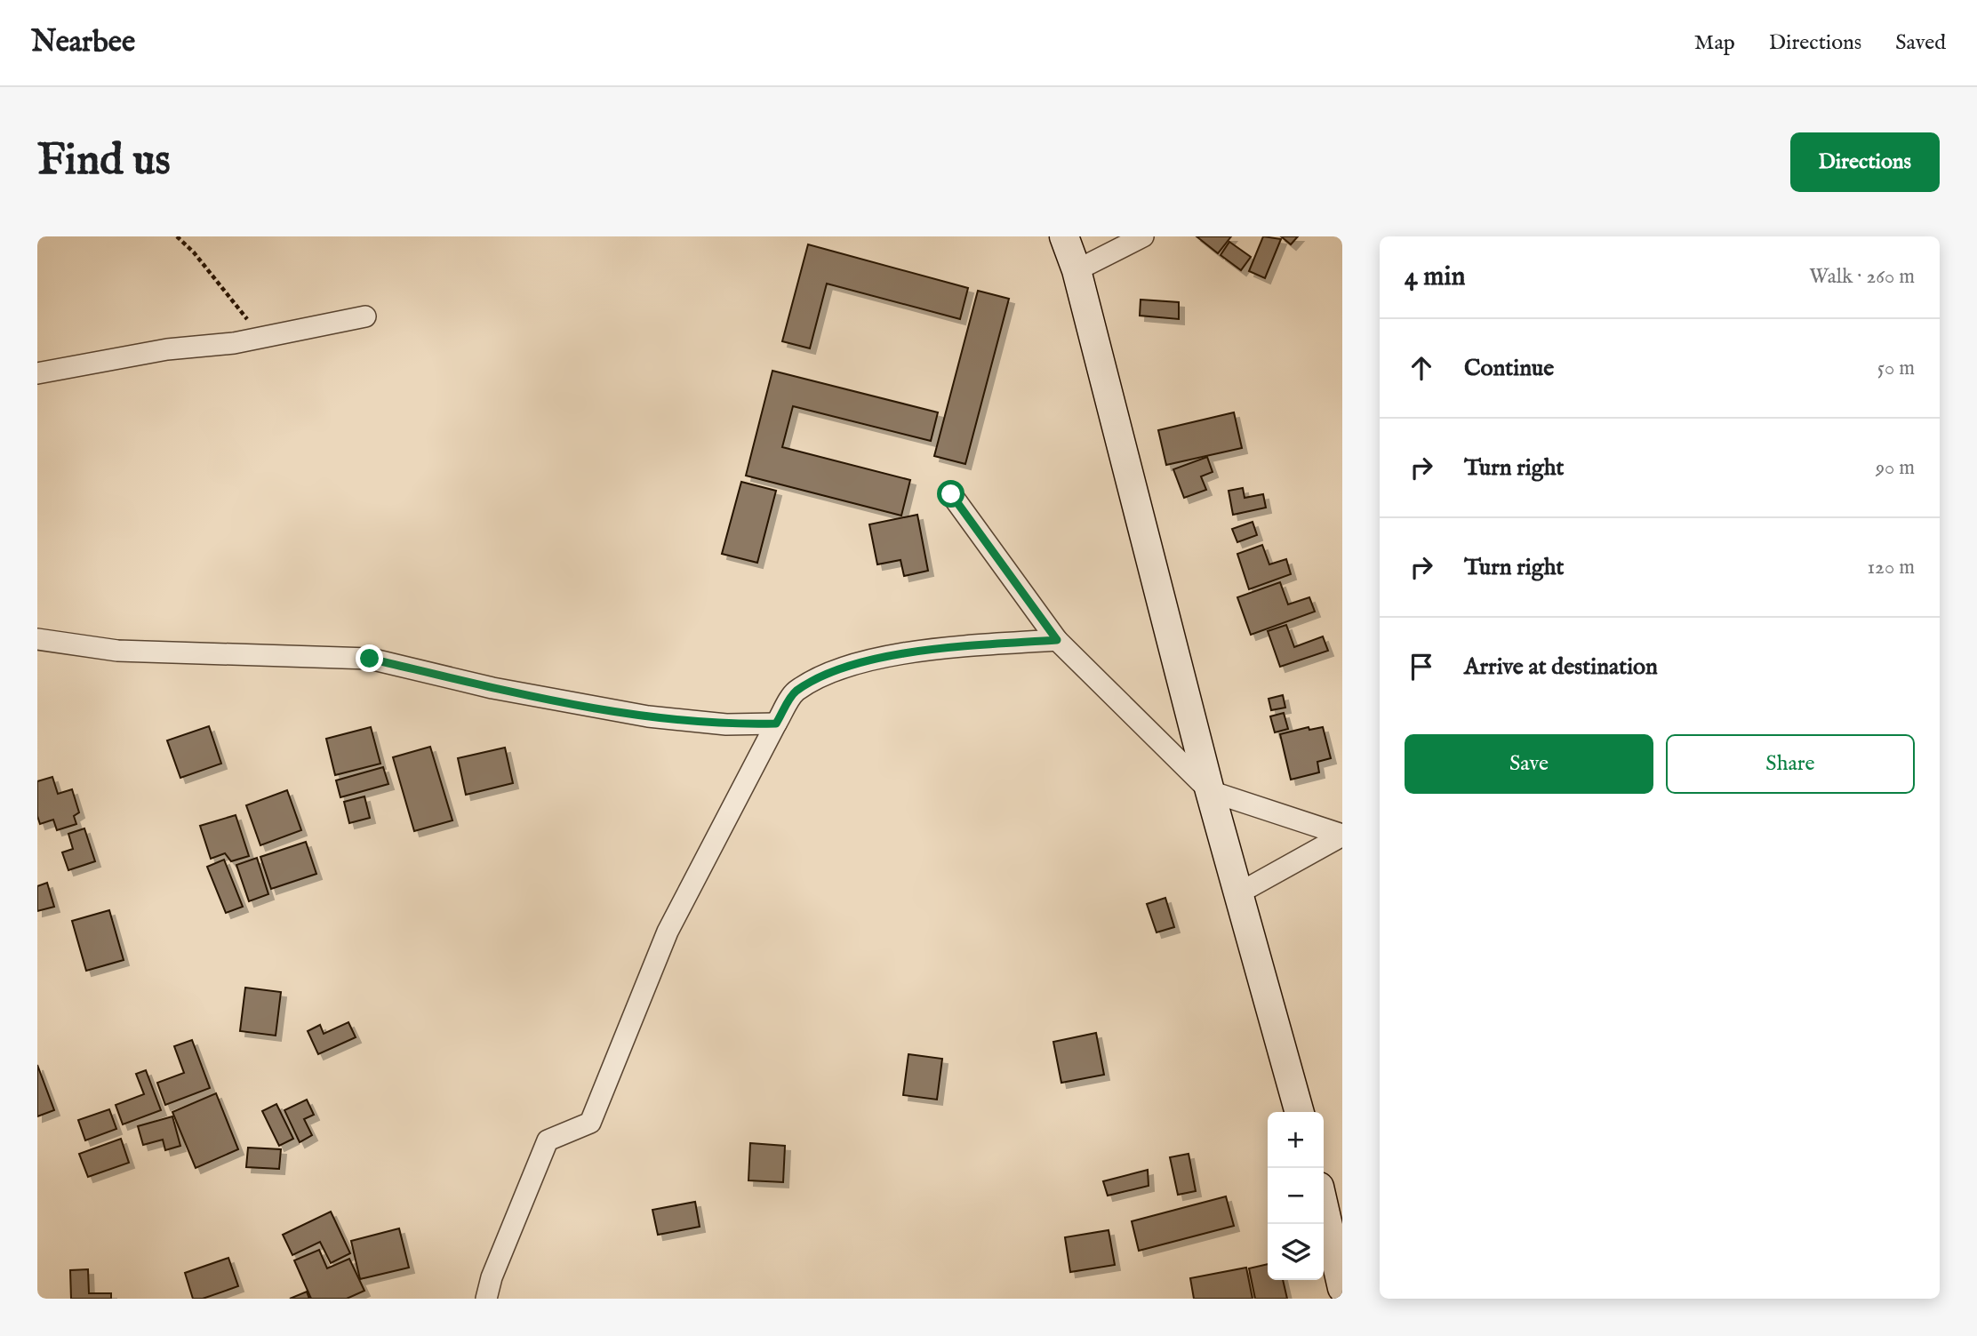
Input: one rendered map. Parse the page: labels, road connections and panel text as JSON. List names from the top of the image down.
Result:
{
  "page": {
    "header": "Nearbee",
    "nav": ["Map", "Directions", "Saved"],
    "buttons": [
      "Directions",
      ["Save", "Share"]
    ],
    "title": "Find us",
    "heading": ["4 min", "Walk · 260 m"],
    "list": [
      ["Continue", "50 m"],
      ["Turn right", "90 m"],
      ["Turn right", "120 m"],
      "Arrive at destination"
    ],
    "map_buttons": ["+", "−"]
  }
}
